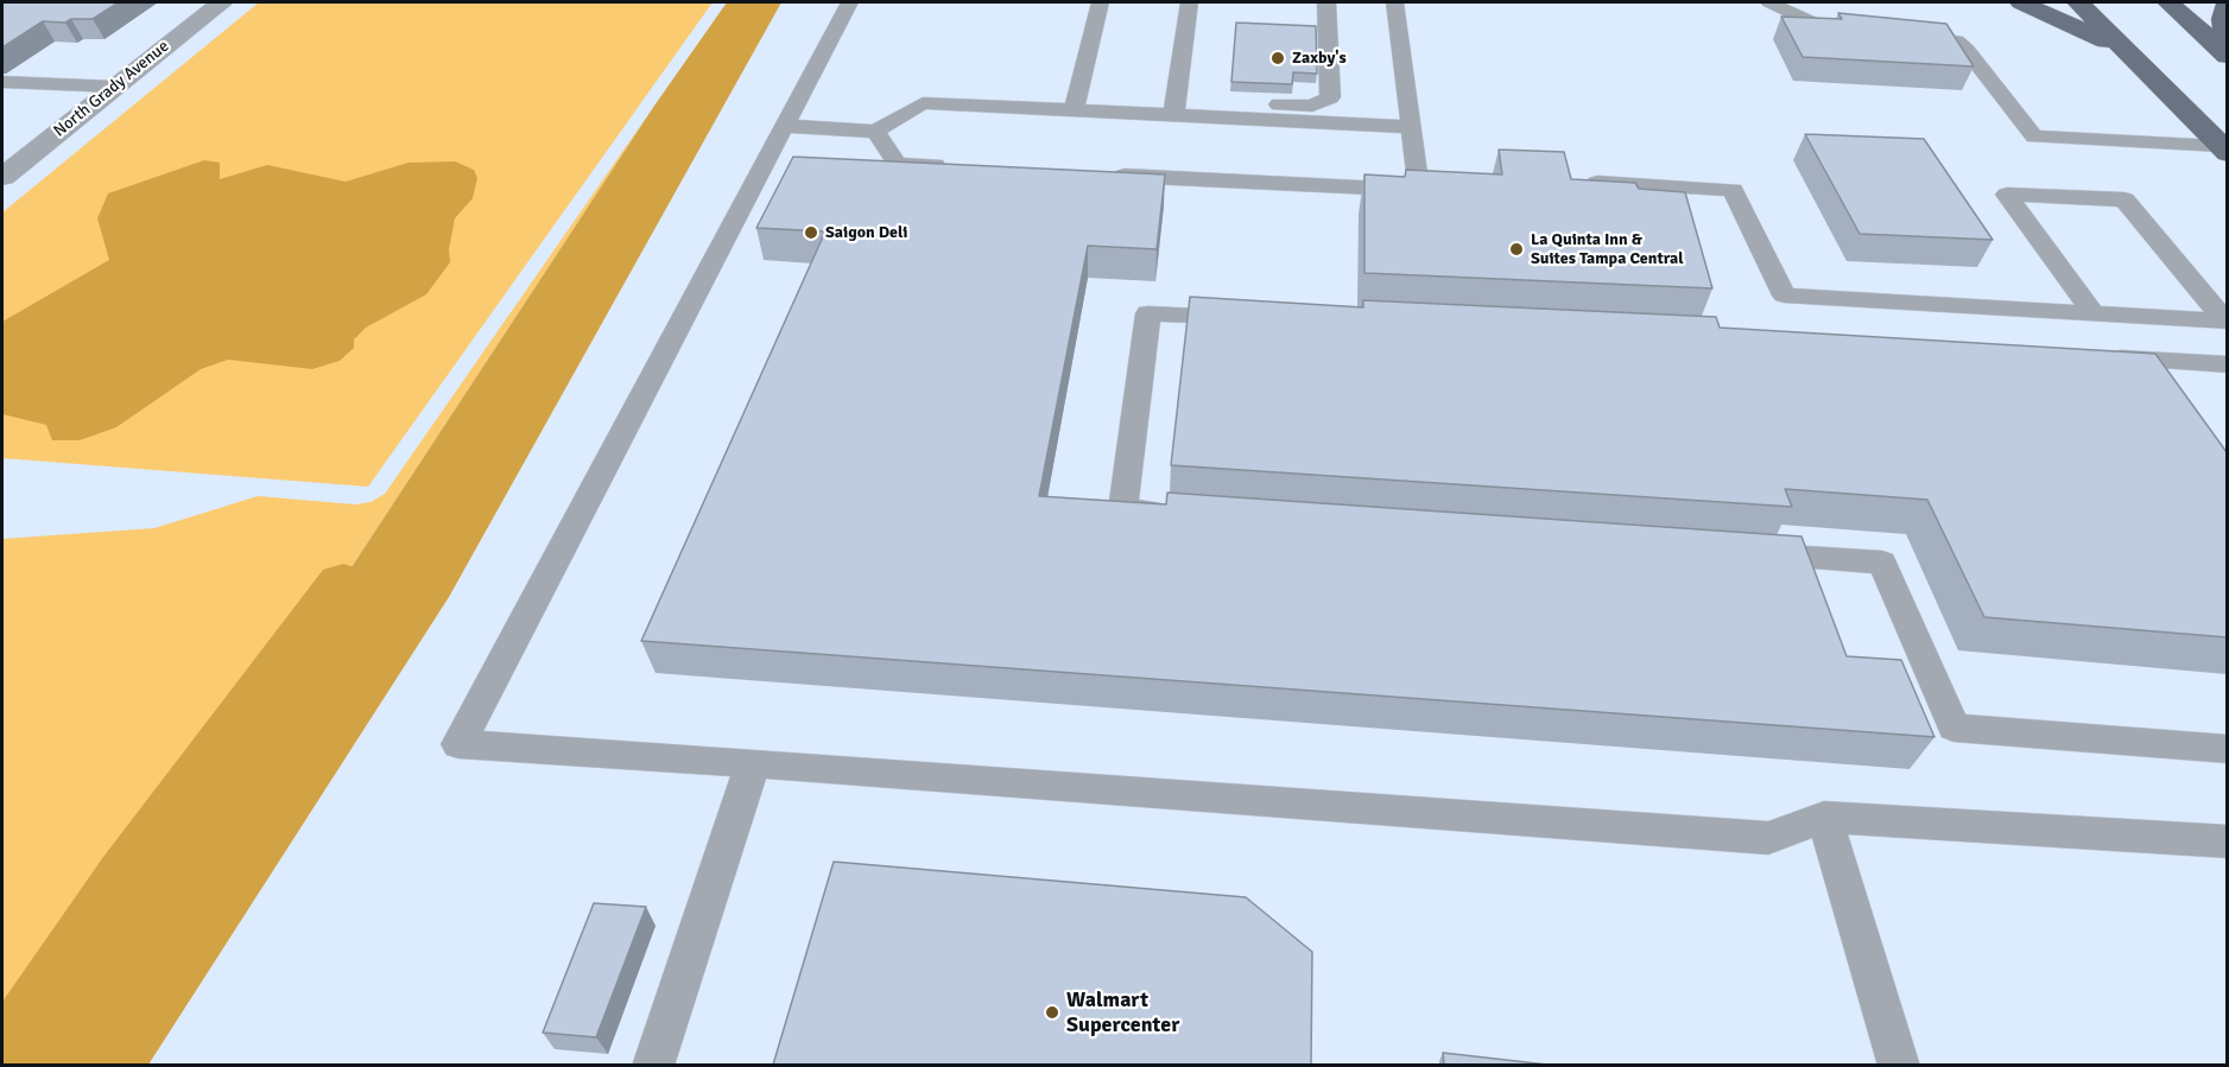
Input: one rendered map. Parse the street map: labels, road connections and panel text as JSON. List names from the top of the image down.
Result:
{
  "streets": {
    "street": ["North Grady Avenue"]
  },
  "places": [
    "Zaxby's",
    "Saigon Deli",
    "La Quinta Inn & Suites Tampa Central",
    "Walmart Supercenter"
  ]
}
